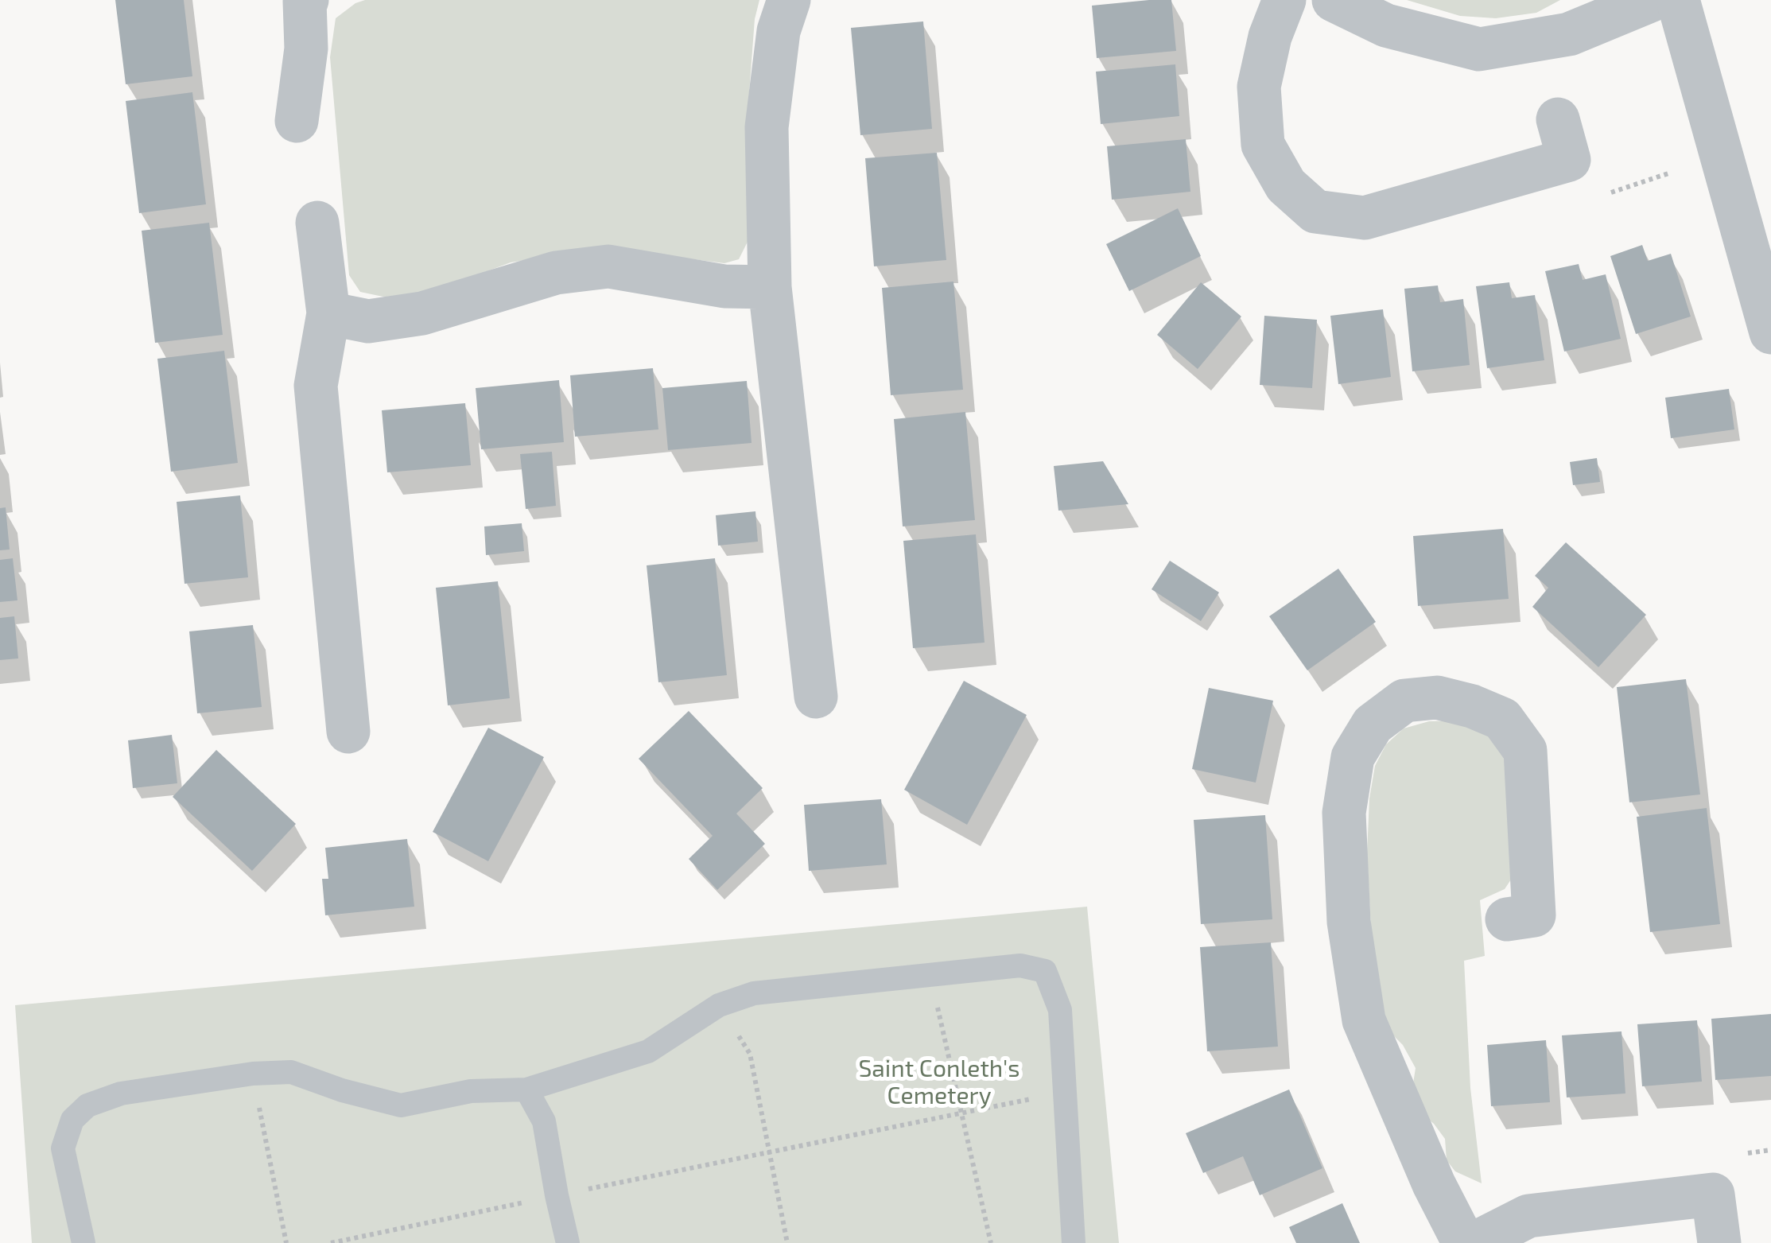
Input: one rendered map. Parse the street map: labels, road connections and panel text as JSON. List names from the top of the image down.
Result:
{
  "parks": ["Saint Conleth's Cemetery"]
}
